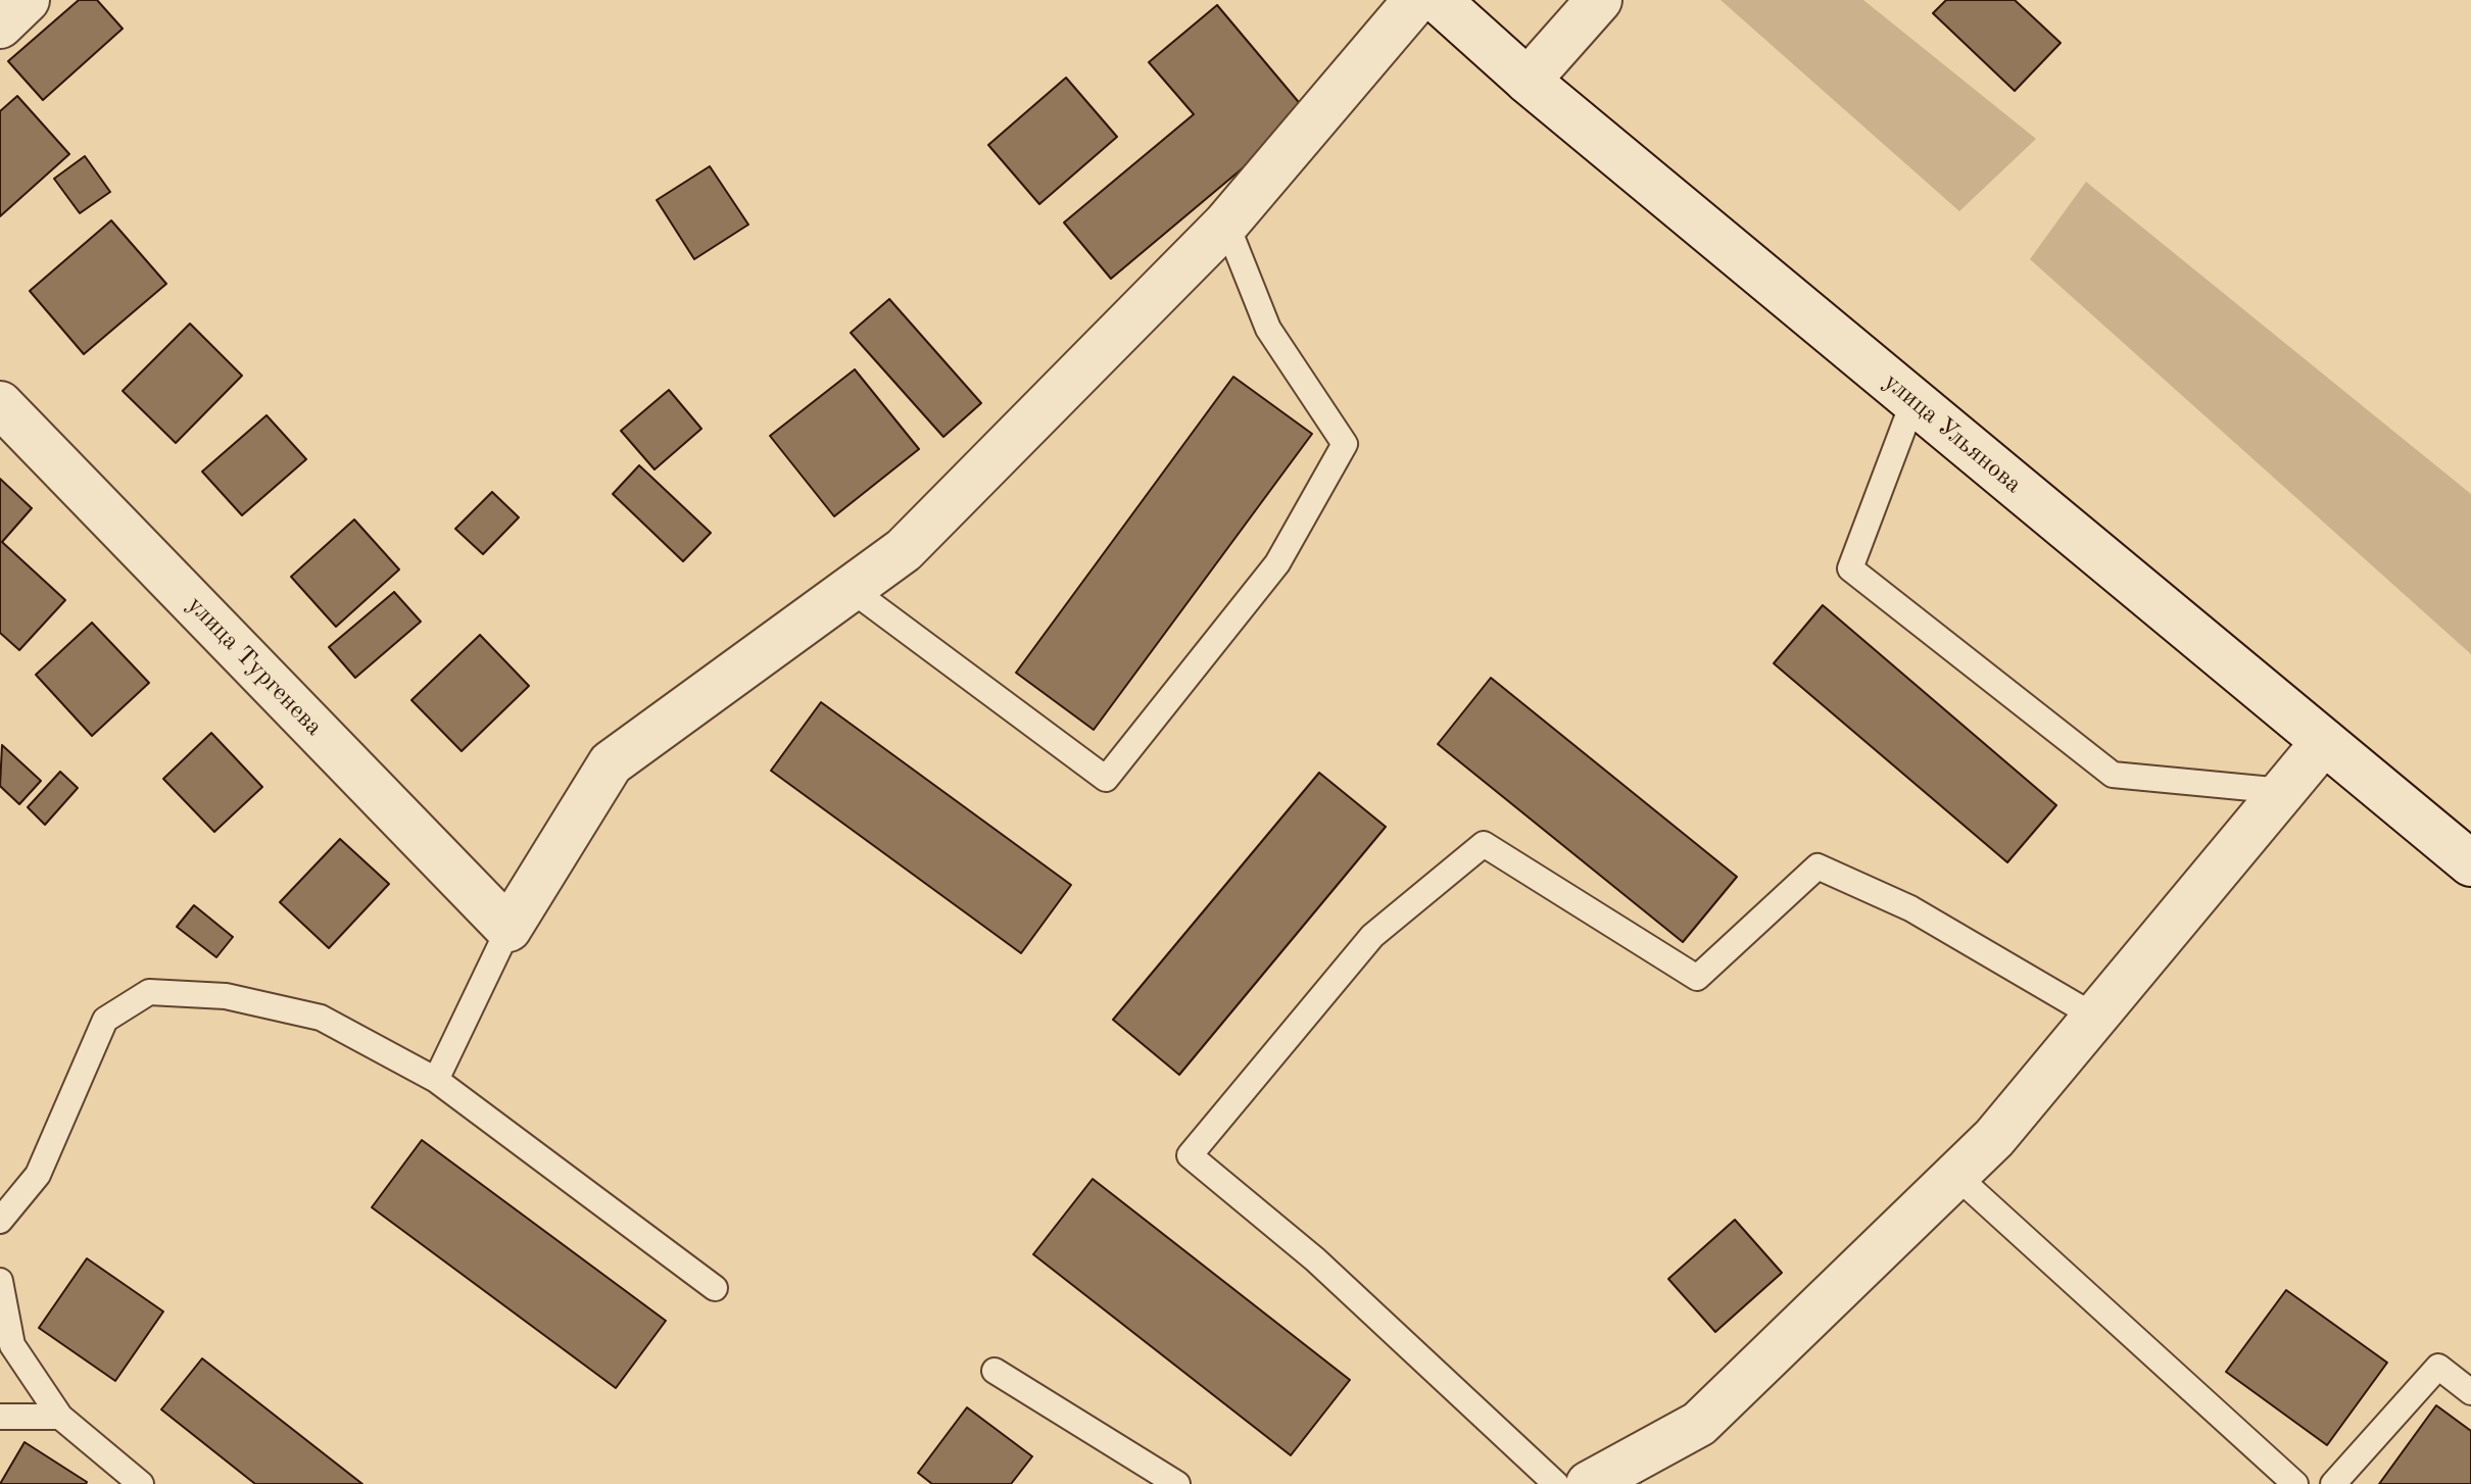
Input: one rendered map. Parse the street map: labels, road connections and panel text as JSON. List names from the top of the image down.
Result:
{
  "streets": {
    "street": ["улица Ульянова", "улица Тургенева"]
  }
}
